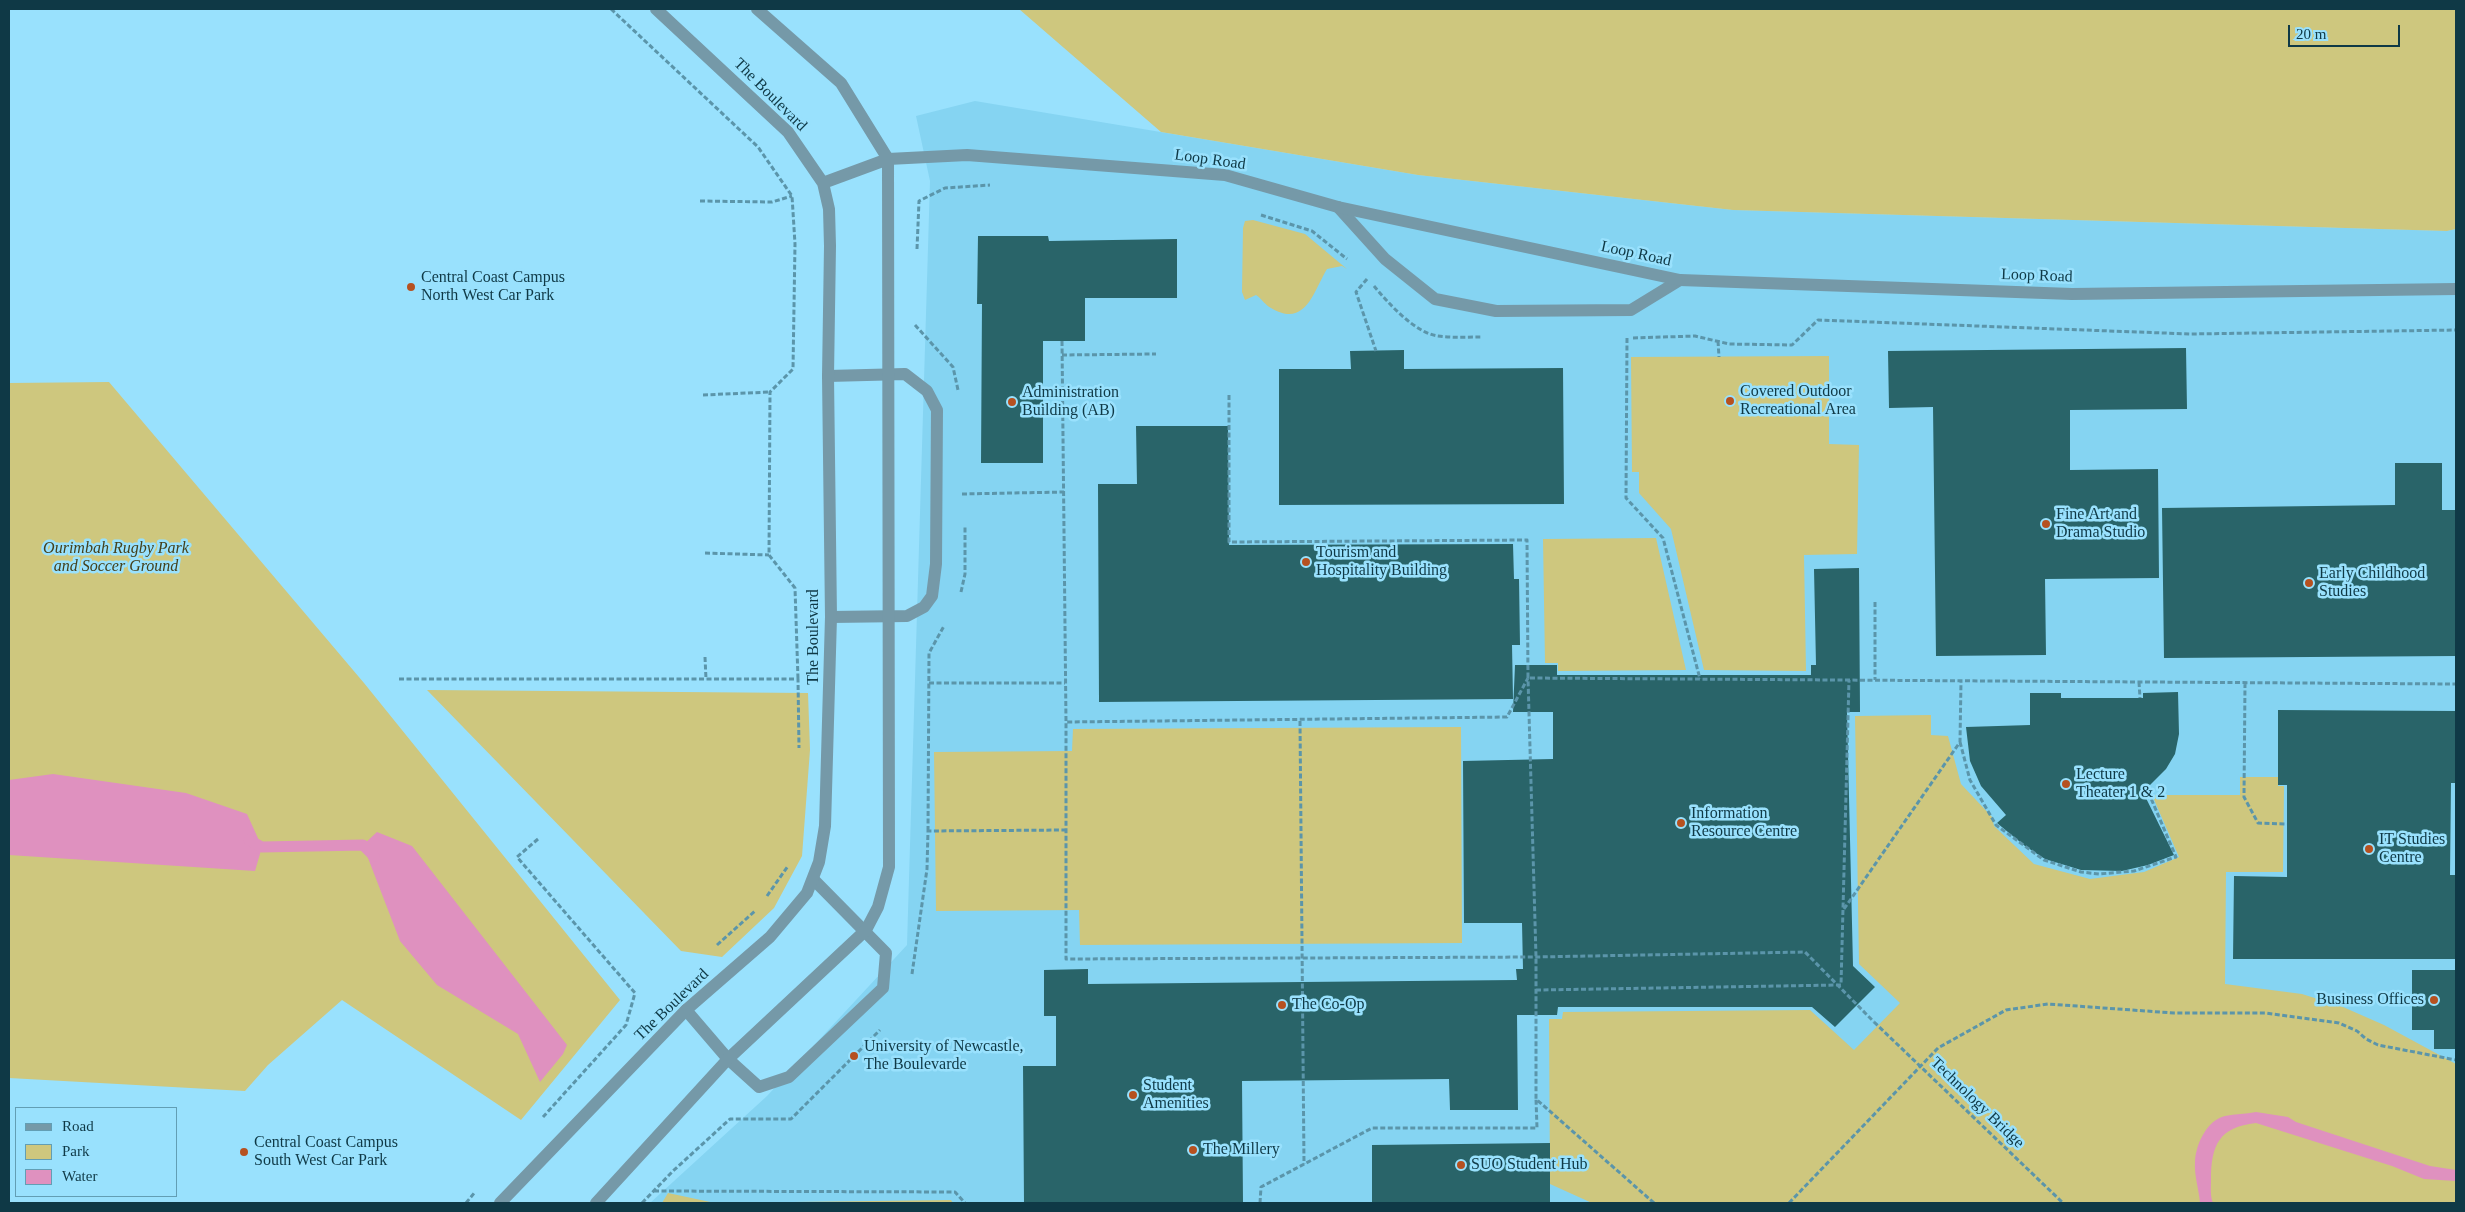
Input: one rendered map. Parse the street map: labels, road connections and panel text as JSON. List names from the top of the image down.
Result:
{
  "streets": {
    "street": ["The Boulevard", "Loop Road"],
    "path": ["Technology Bridge"]
  },
  "crossings": [
    ["The Boulevard", "Loop Road"]
  ],
  "parks": ["Ourimbah Rugby Park and Soccer Ground"],
  "places": [
    "Central Coast Campus North West Car Park",
    "Covered Outdoor Recreational Area",
    "Administration Building (AB)",
    "Fine Art and Drama Studio",
    "Tourism and Hospitality Building",
    "Early Childhood Studies",
    "Lecture Theater 1 & 2",
    "Information Resource Centre",
    "IT Studies Centre",
    "Business Offices",
    "The Co-Op",
    "University of Newcastle, The Boulevarde",
    "Student Amenities",
    "The Millery",
    "Central Coast Campus South West Car Park",
    "SUO Student Hub"
  ],
  "legend": ["Road", "Park", "Water"],
  "scale_bar": "20 m"
}
